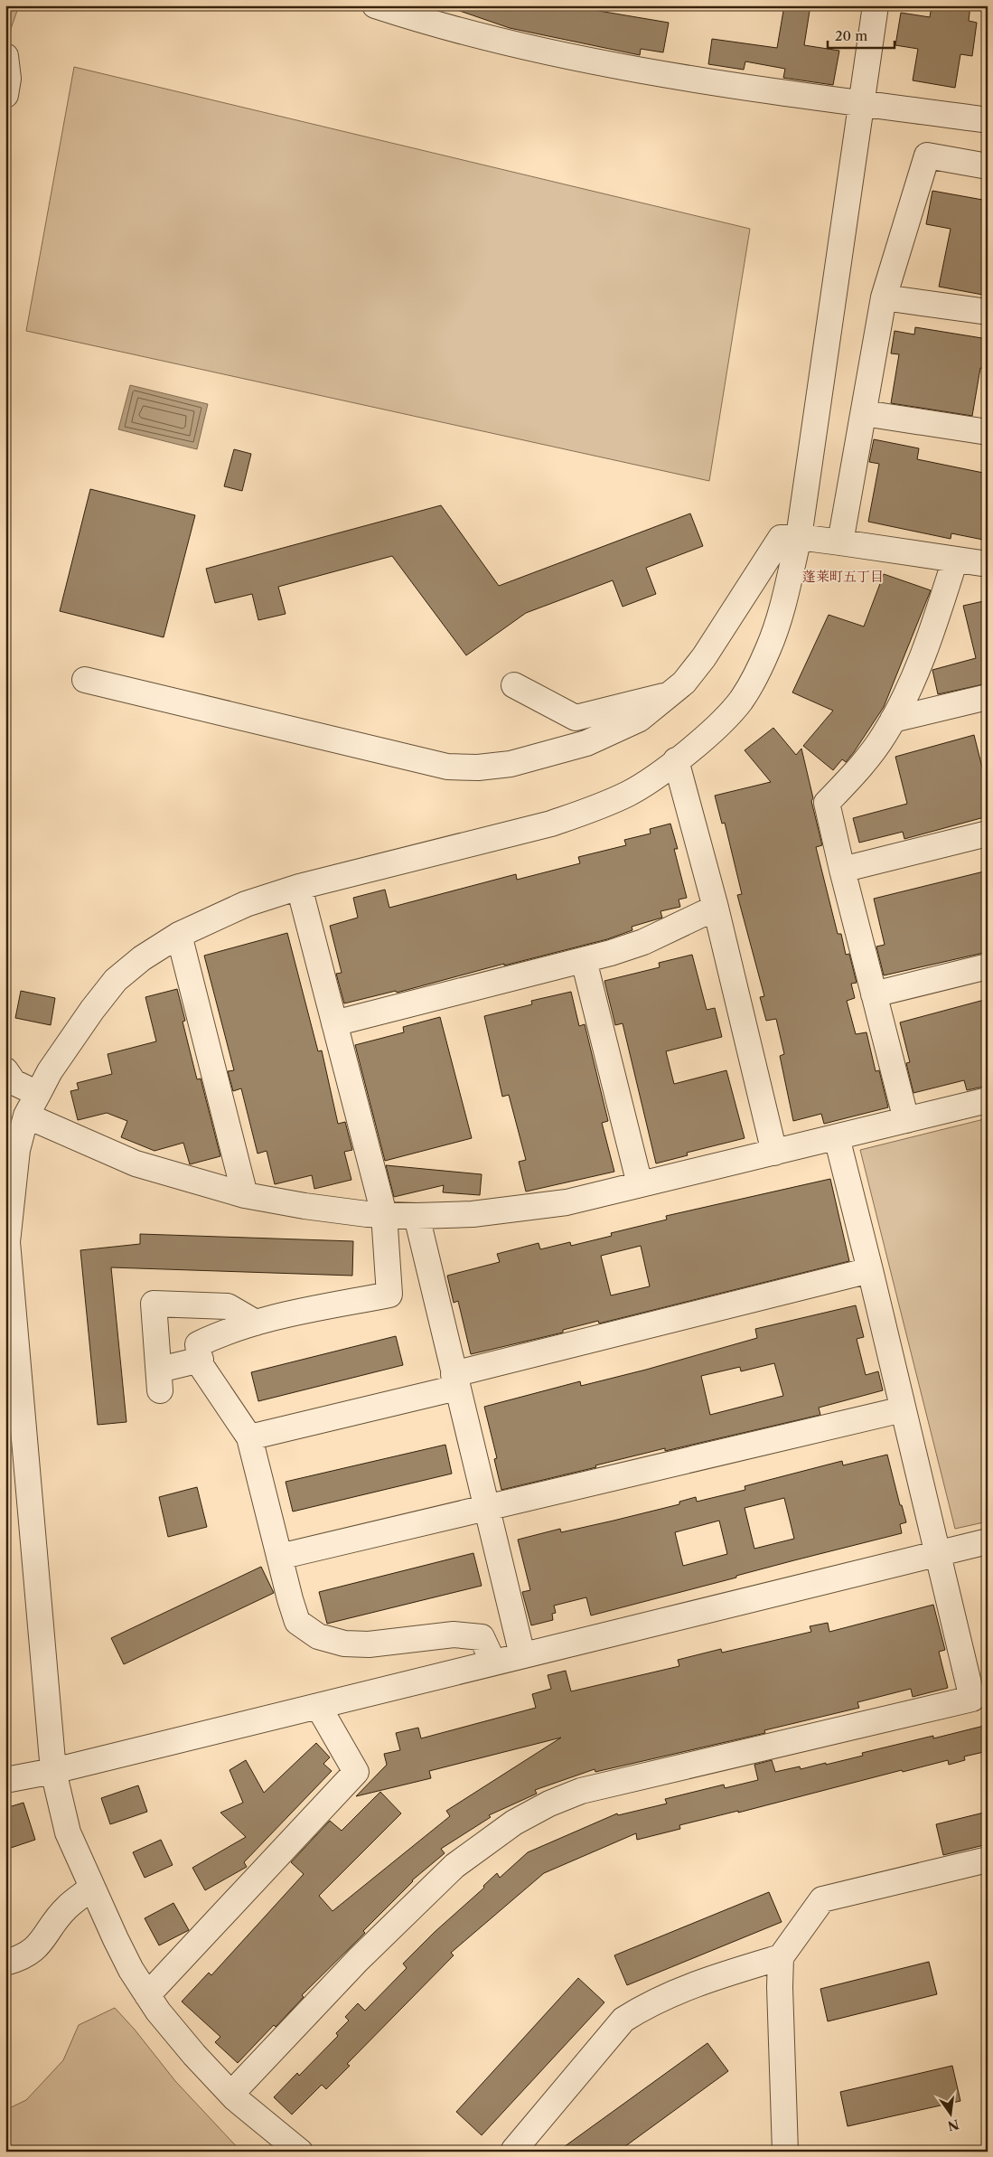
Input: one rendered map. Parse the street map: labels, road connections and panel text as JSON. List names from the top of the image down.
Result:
{
  "districts": ["蓬莱町五丁目"],
  "scale_bar": "20 m",
  "north": "bottom"
}
